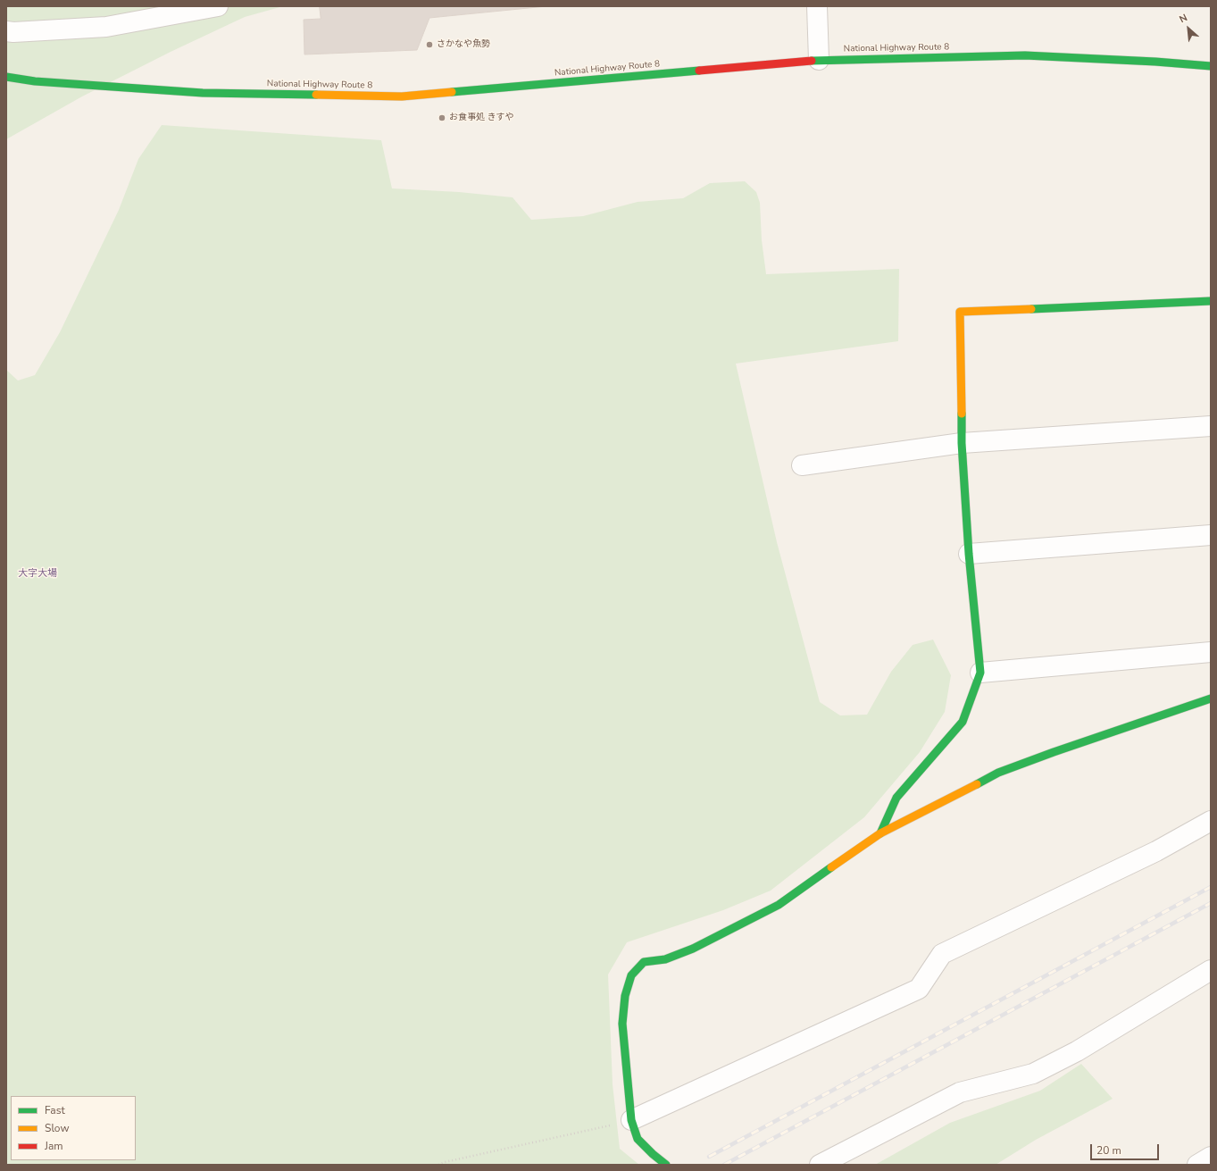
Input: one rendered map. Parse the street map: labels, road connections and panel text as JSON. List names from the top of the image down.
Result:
{
  "streets": {
    "main road": ["National Highway Route 8"]
  },
  "districts": ["大字大場"],
  "places": ["さかなや魚勢", "お食事処 きすや"],
  "legend": ["Fast", "Slow", "Jam"],
  "scale_bar": "20 m",
  "north": "top left"
}
